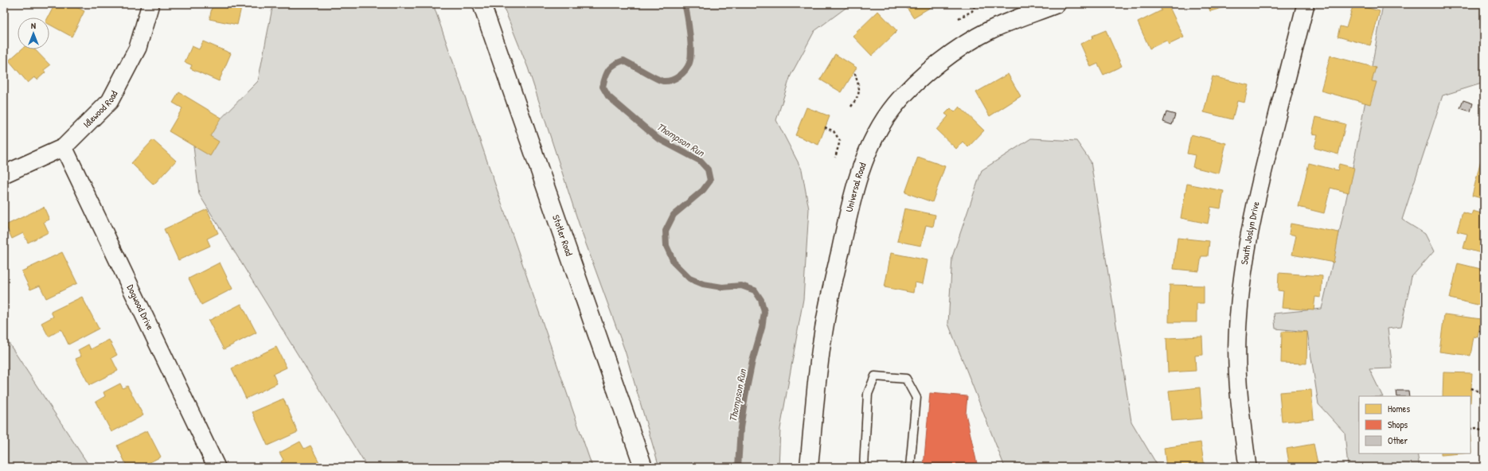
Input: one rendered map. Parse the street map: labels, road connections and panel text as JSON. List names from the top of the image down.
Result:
{
  "streets": {
    "street": [
      "Idlewood Road",
      "Universal Road",
      "South Joslyn Drive",
      "Stotler Road",
      "Dogwood Drive"
    ]
  },
  "crossings": [
    ["Idlewood Road", "Dogwood Drive"]
  ],
  "water": ["Thompson Run"],
  "legend": ["Homes", "Shops", "Other"],
  "north": "top"
}
